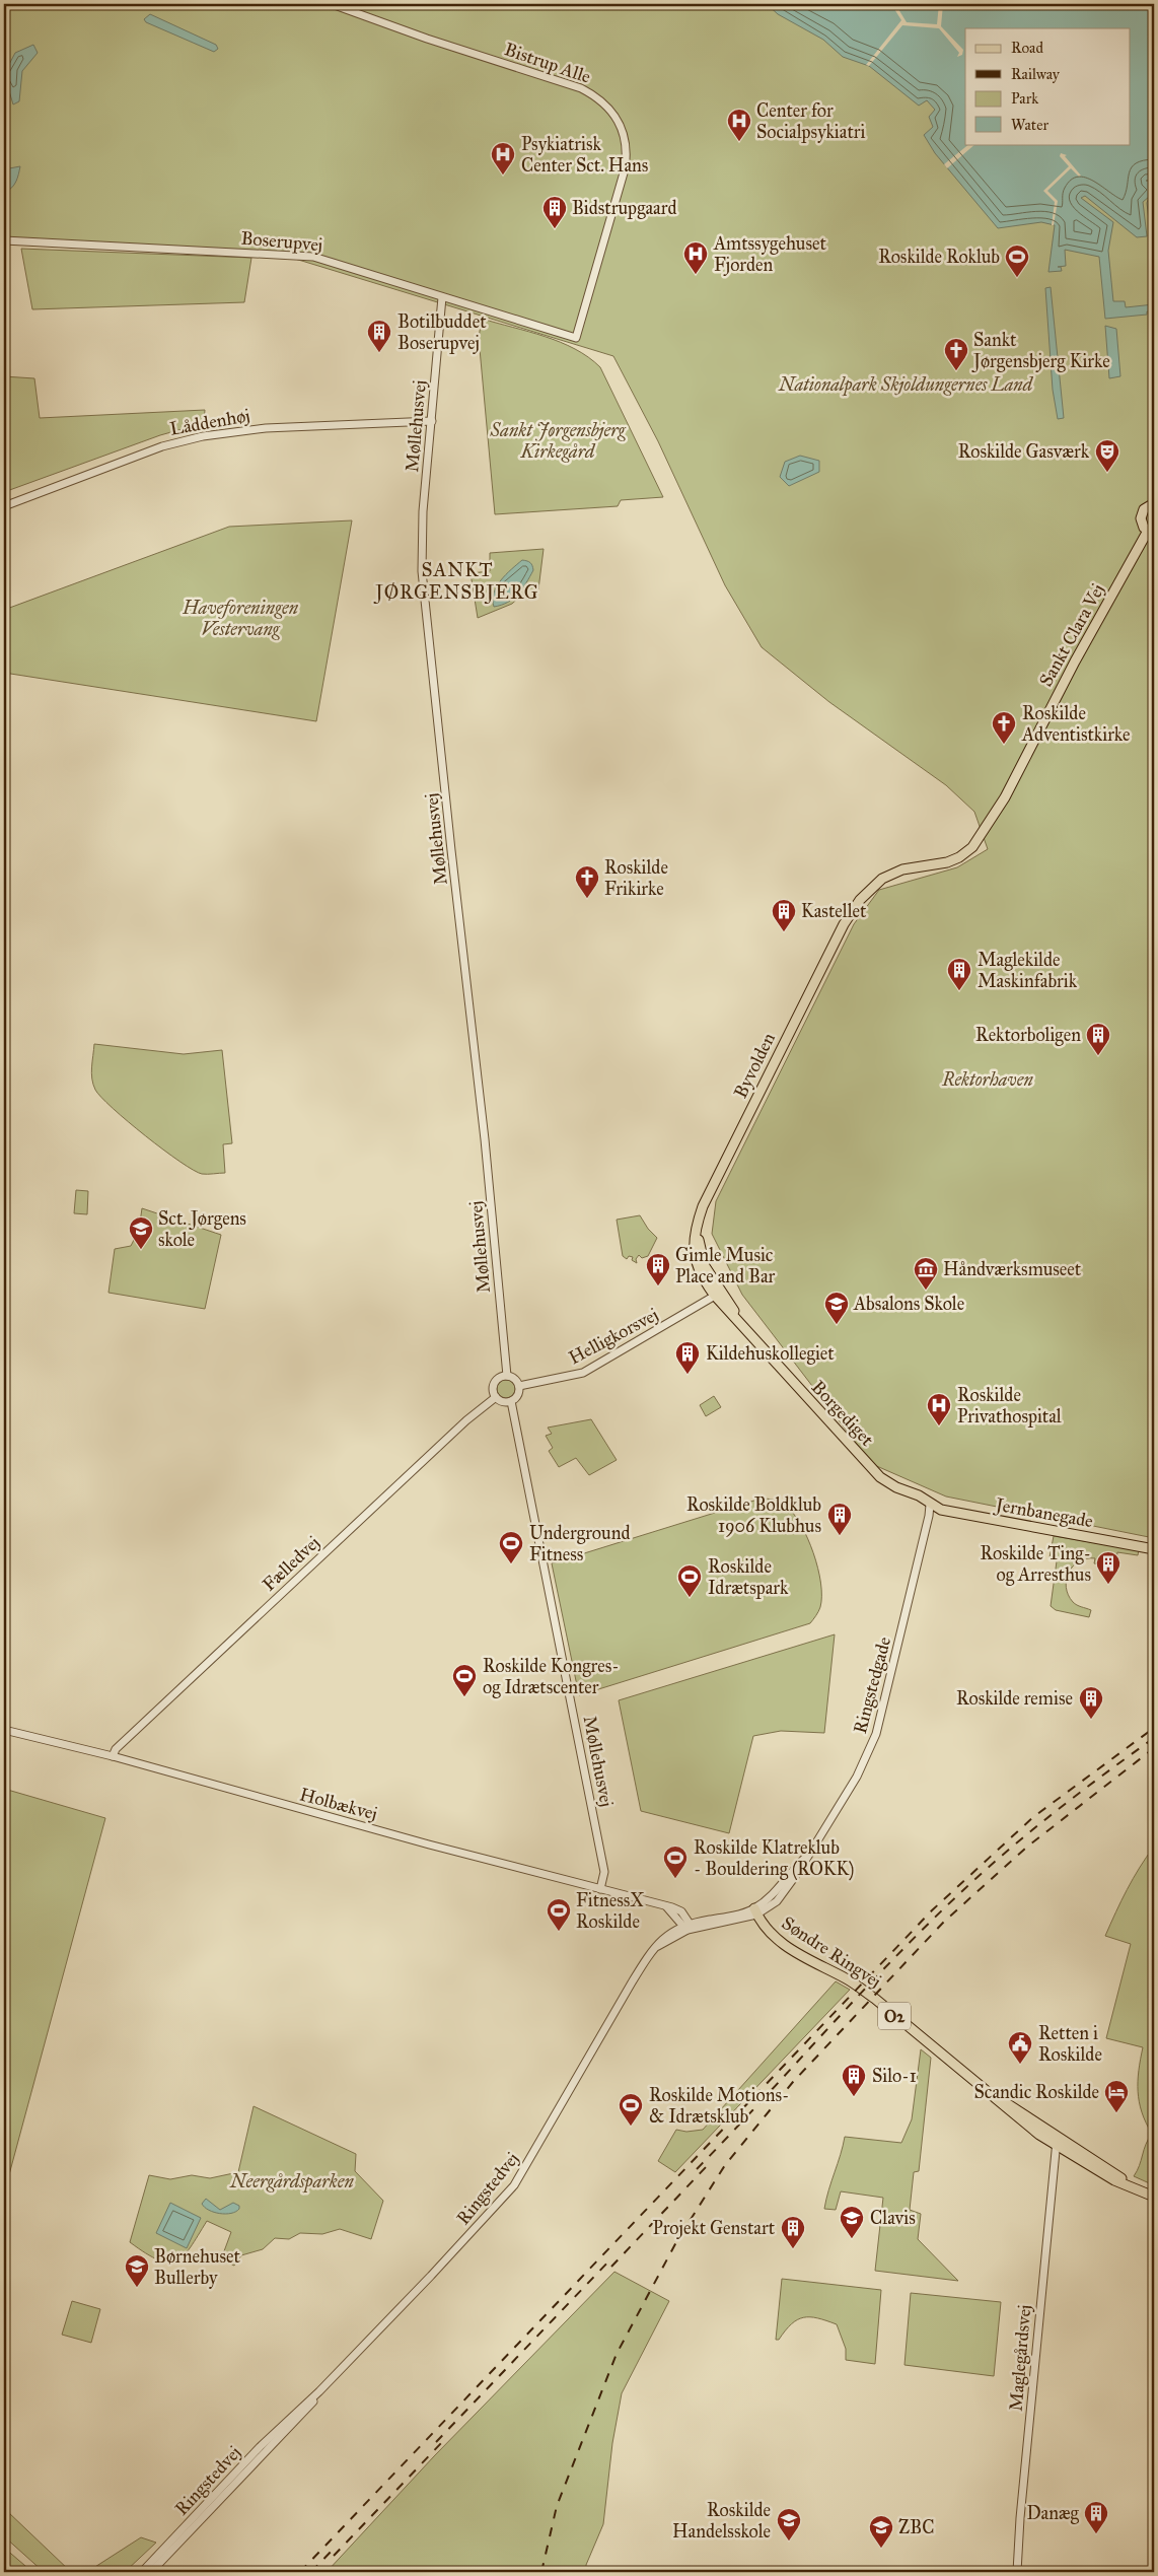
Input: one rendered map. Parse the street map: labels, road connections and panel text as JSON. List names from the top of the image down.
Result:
{
  "streets": {
    "main road": [
      "Sankt Clara Vej",
      "Byvolden",
      "Borgediget",
      "Jernbanegade",
      "Søndre Ringvej",
      "O2"
    ],
    "street": [
      "Bistrup Alle",
      "Boserupvej",
      "Låddenhøj",
      "Møllehusvej",
      "Helligkorsvej",
      "Fælledvej",
      "Ringstedgade",
      "Holbækvej",
      "Ringstedvej",
      "Maglegårdsvej"
    ]
  },
  "crossings": [
    ["Bistrup Alle", "Boserupvej"],
    ["Boserupvej", "Møllehusvej"],
    ["Låddenhøj", "Møllehusvej"],
    ["Møllehusvej", "Helligkorsvej"],
    ["Møllehusvej", "Fælledvej"],
    ["Møllehusvej", "Holbækvej"],
    ["Sankt Clara Vej", "Byvolden"],
    ["Byvolden", "Helligkorsvej"],
    ["Byvolden", "Borgediget"],
    ["Helligkorsvej", "Borgediget"],
    ["Helligkorsvej", "Fælledvej"],
    ["Borgediget", "Jernbanegade"],
    ["Borgediget", "Ringstedgade"],
    ["Jernbanegade", "Ringstedgade"],
    ["Fælledvej", "Holbækvej"],
    ["Ringstedgade", "Søndre Ringvej"],
    ["Ringstedgade", "Ringstedvej"],
    ["Holbækvej", "Ringstedvej"],
    ["Søndre Ringvej", "Ringstedvej"],
    ["Søndre Ringvej", "Maglegårdsvej"]
  ],
  "districts": ["SANKT JØRGENSBJERG"],
  "parks": [
    "Nationalpark Skjoldungernes Land",
    "Sankt Jørgensbjerg Kirkegård",
    "Haveforeningen Vestervang",
    "Rektorhaven",
    "Neergårdsparken"
  ],
  "places": {
    "hospital": [
      "Center for Socialpsykiatri",
      "Psykiatrisk Center Sct. Hans",
      "Amtssygehuset Fjorden",
      "Roskilde Privathospital"
    ],
    "building": [
      "Bidstrupgaard",
      "Botilbuddet Boserupvej",
      "Kastellet",
      "Maglekilde Maskinfabrik",
      "Rektorboligen",
      "Gimle Music Place and Bar",
      "Kildehuskollegiet",
      "Roskilde Boldklub 1906 Klubhus",
      "Roskilde Ting- og Arresthus",
      "Roskilde remise",
      "Silo-1",
      "Projekt Genstart",
      "Danæg"
    ],
    "sports": [
      "Roskilde Roklub",
      "Underground Fitness",
      "Roskilde Idrætspark",
      "Roskilde Kongres- og Idrætscenter",
      "Roskilde Klatreklub - Bouldering (ROKK)",
      "FitnessX Roskilde",
      "Roskilde Motions- & Idrætsklub"
    ],
    "church": ["Sankt Jørgensbjerg Kirke", "Roskilde Adventistkirke", "Roskilde Frikirke"],
    "theatre": ["Roskilde Gasværk"],
    "school or university": [
      "Sct. Jørgens skole",
      "Absalons Skole",
      "Clavis",
      "Børnehuset Bullerby",
      "Roskilde Handelsskole",
      "ZBC"
    ],
    "museum": ["Håndværksmuseet"],
    "public building": ["Retten i Roskilde"],
    "hotel": ["Scandic Roskilde"]
  },
  "legend": [
    "Road",
    "Railway",
    "Park",
    "Water"
  ]
}
